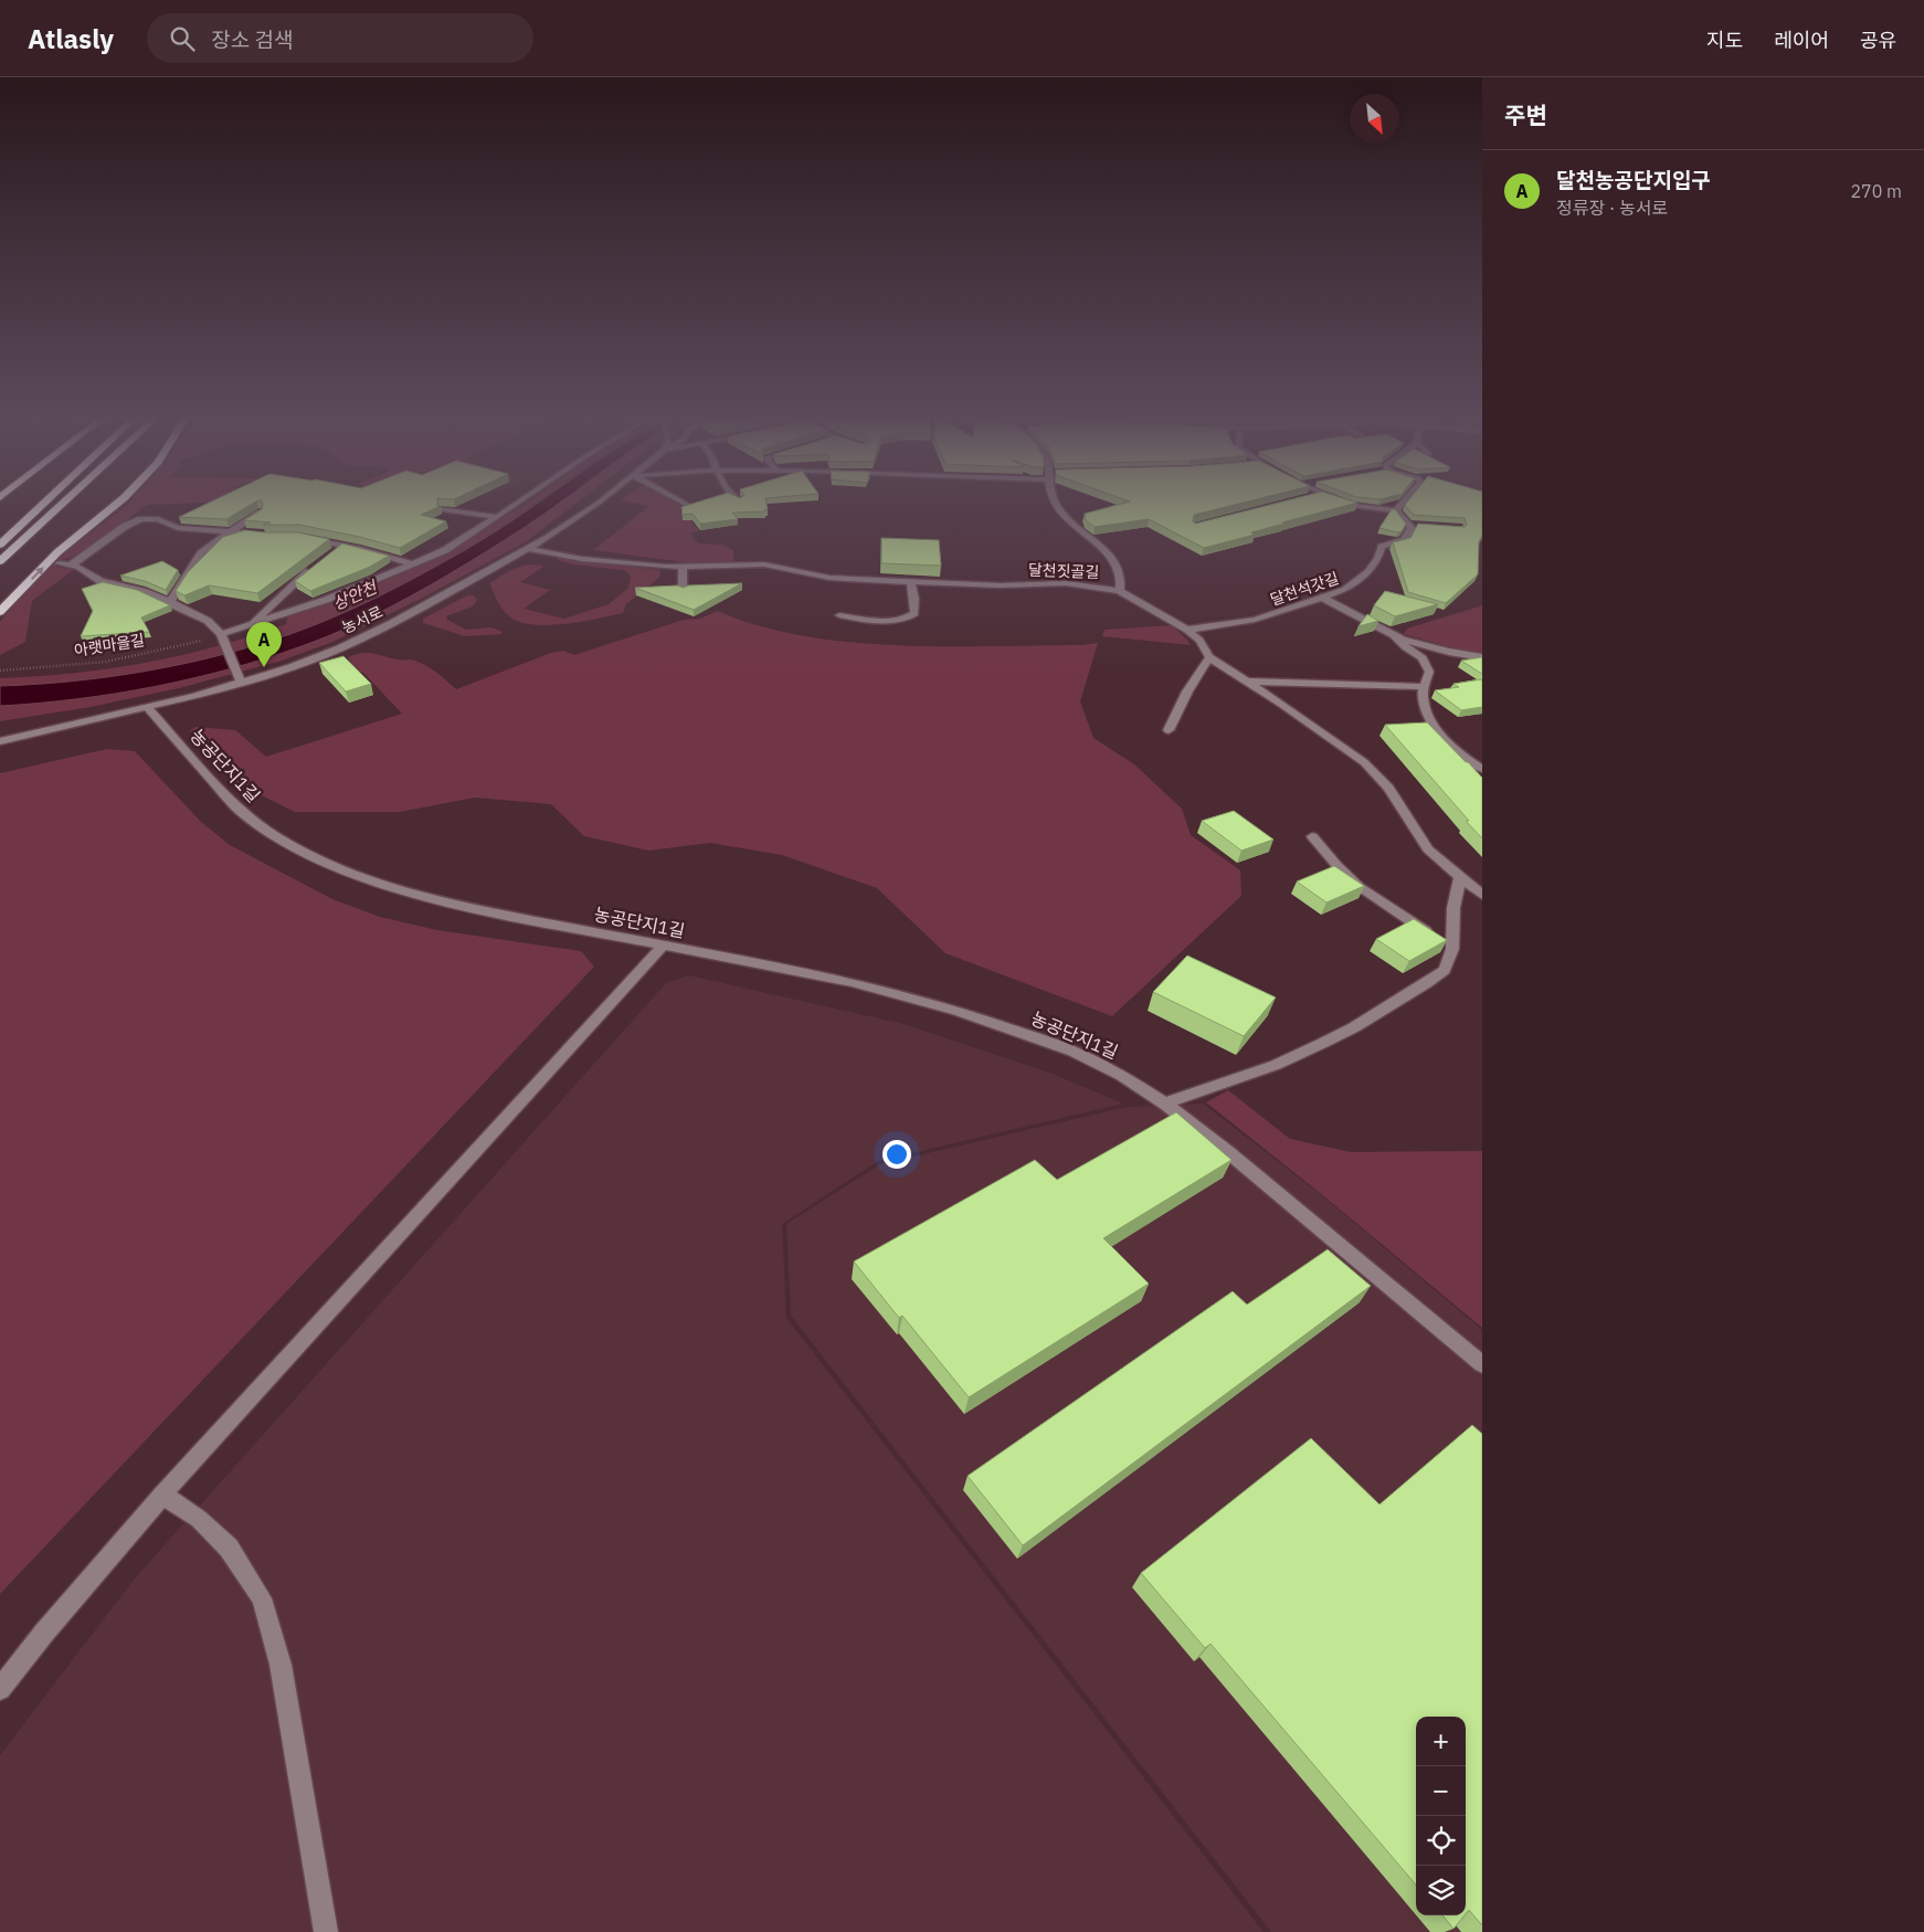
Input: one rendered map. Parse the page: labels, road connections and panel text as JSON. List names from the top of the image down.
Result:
{
  "streets": {
    "street": [
      "달천짓골길",
      "달천석갓길",
      "농서로",
      "농공단지1길"
    ],
    "path": ["아랫마을길"]
  },
  "crossings": [
    ["달천짓골길", "달천석갓길"],
    ["달천짓골길", "농서로"],
    ["농서로", "농공단지1길"]
  ],
  "water": ["상안천"],
  "north": "bottom right",
  "page": {
    "header": "Atlasly",
    "search": "장소 검색",
    "nav": ["지도", "레이어", "공유"],
    "heading": "주변",
    "list": [
      {
        "mark": "A",
        "name": "달천농공단지입구",
        "note": "정류장 · 농서로",
        "value": "270 m"
      }
    ],
    "pins": "A",
    "map_buttons": ["+", "−"]
  }
}
